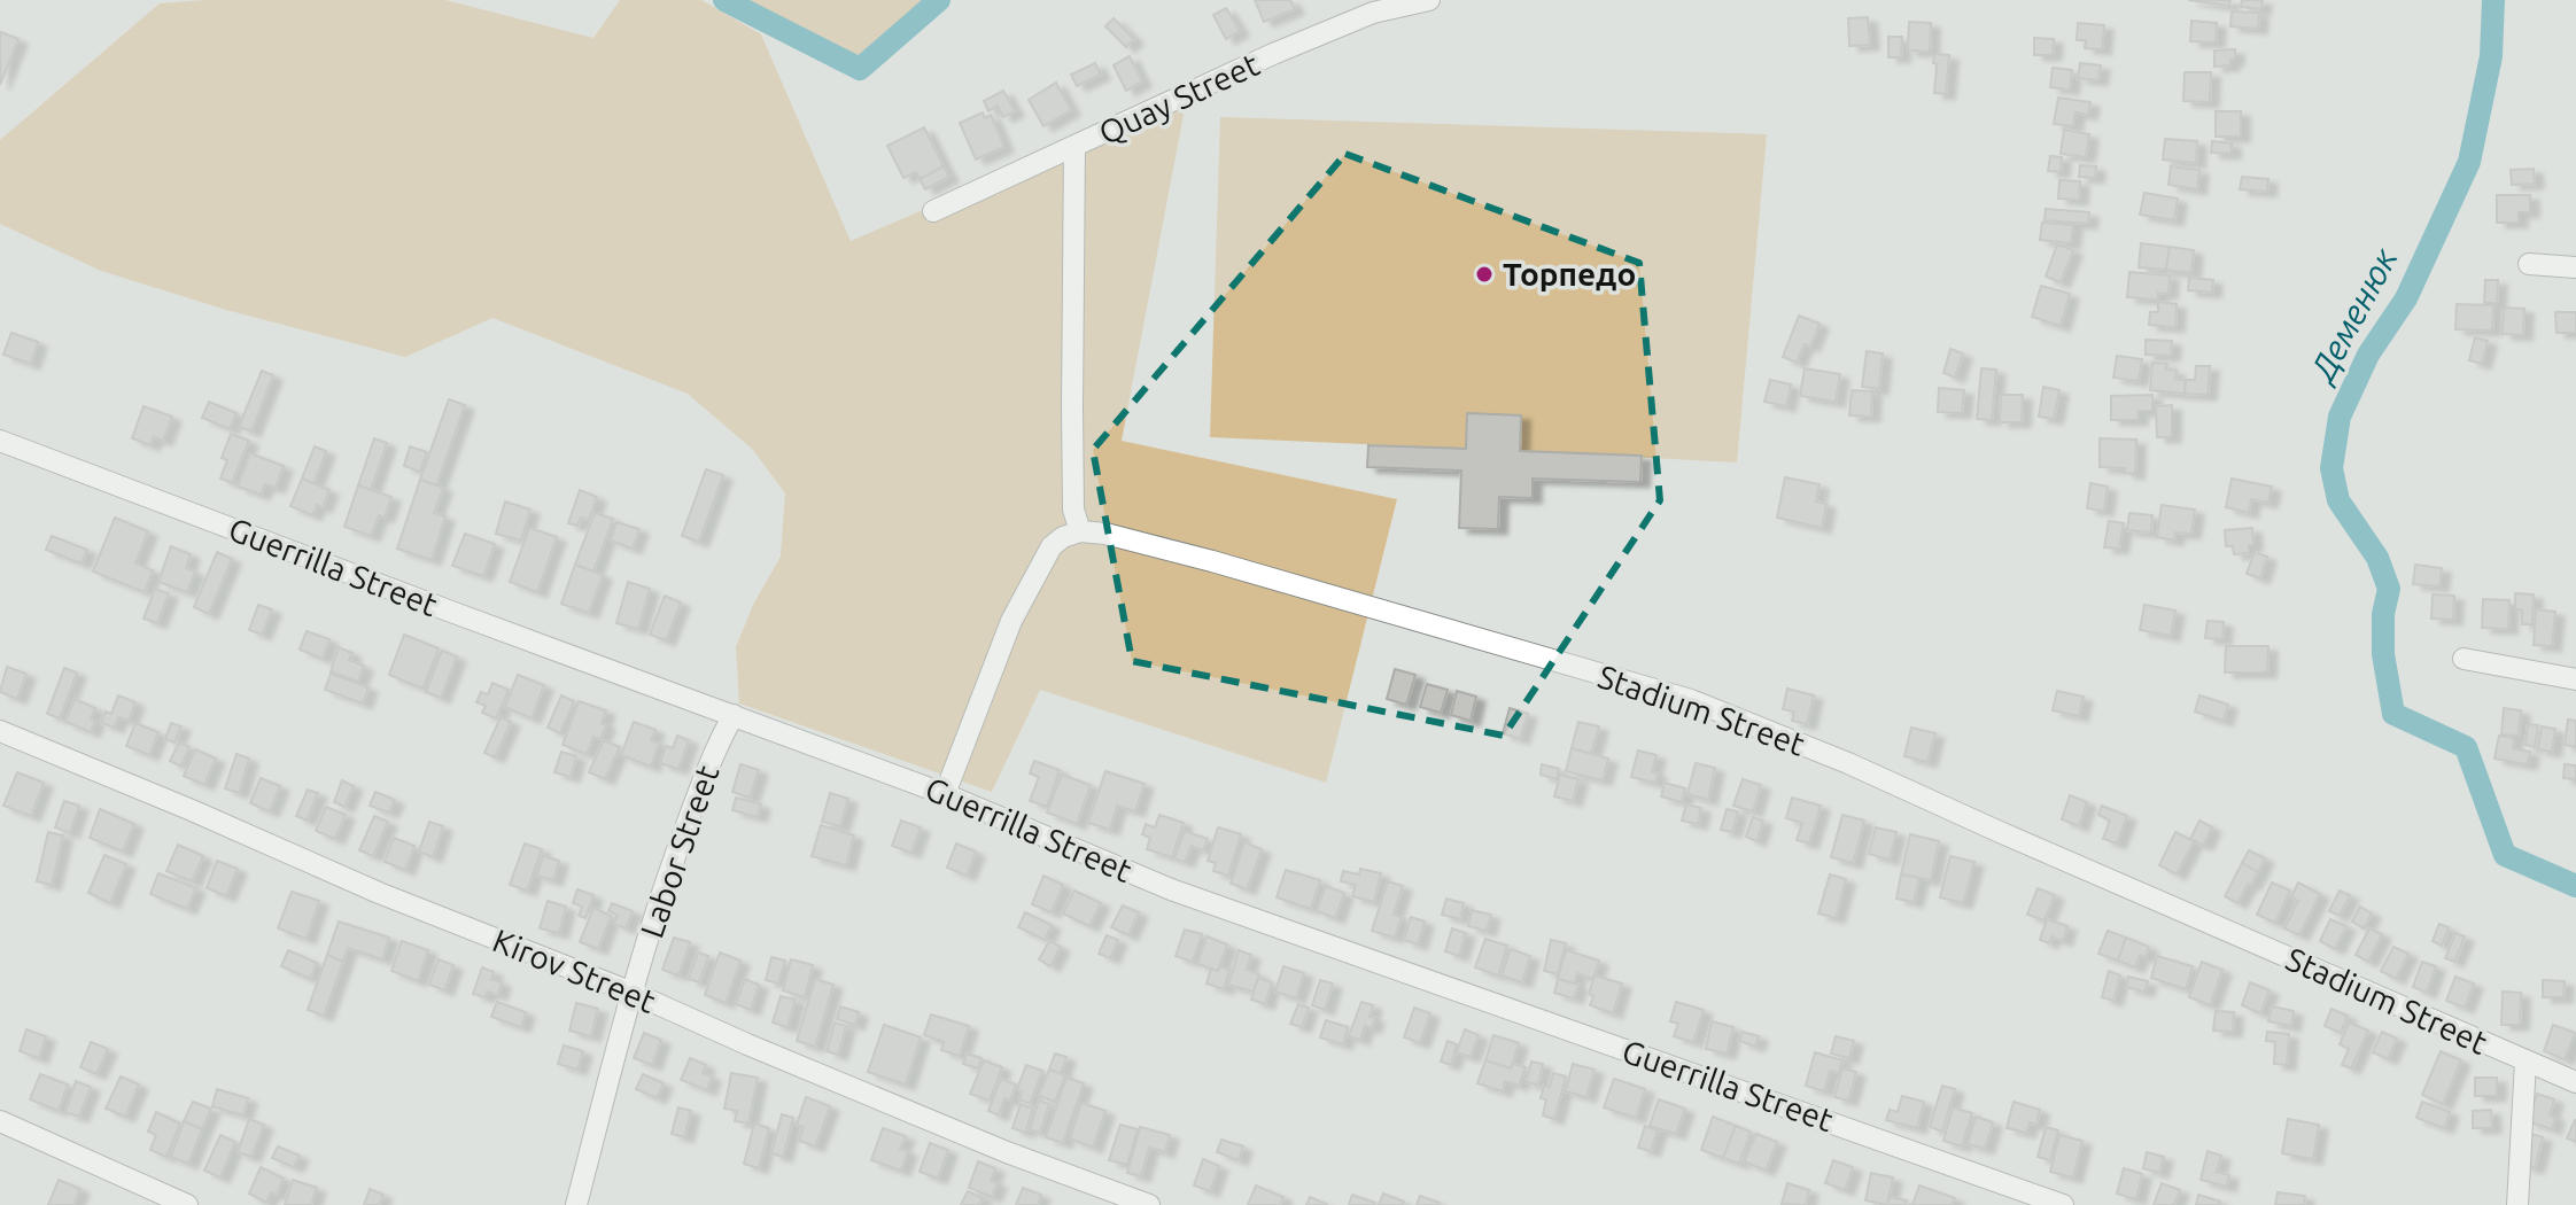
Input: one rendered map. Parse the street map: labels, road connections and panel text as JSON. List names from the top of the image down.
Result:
{
  "streets": {
    "street": [
      "Quay Street",
      "Guerrilla Street",
      "Stadium Street",
      "Labor Street",
      "Kirov Street"
    ]
  },
  "crossings": [
    ["Guerrilla Street", "Labor Street"],
    ["Labor Street", "Kirov Street"]
  ],
  "water": ["Деменюк"],
  "places": ["Торпедо"]
}
